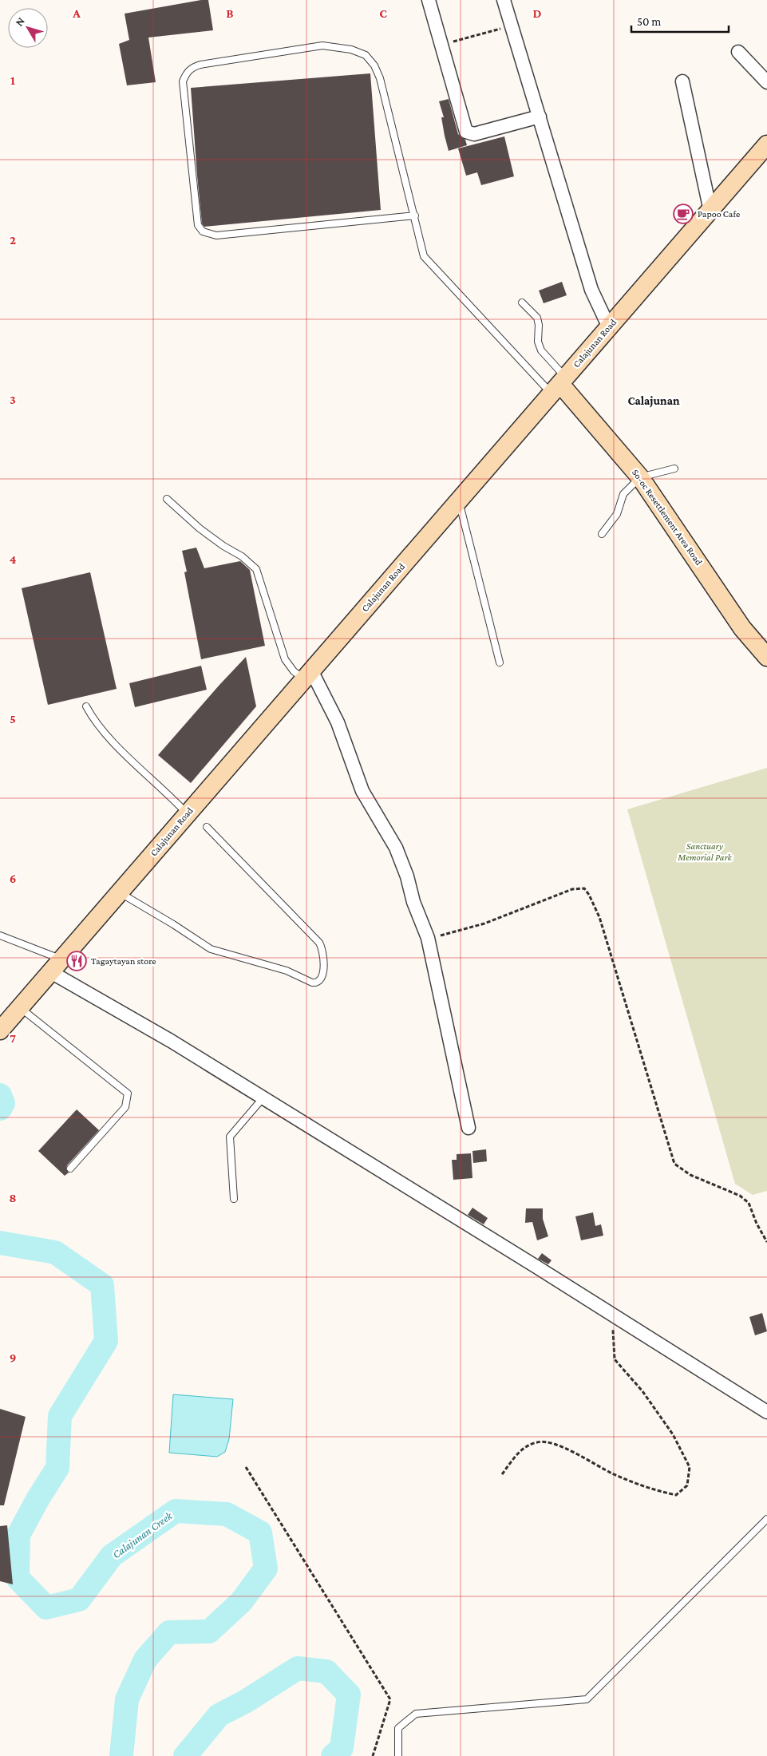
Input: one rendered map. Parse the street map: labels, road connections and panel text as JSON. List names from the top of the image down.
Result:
{
  "streets": {
    "main road": ["Calajunan Road", "So-oc Resettlement Area Road"]
  },
  "crossings": [
    ["Calajunan Road", "So-oc Resettlement Area Road"]
  ],
  "districts": ["Calajunan"],
  "water": ["Calajunan Creek"],
  "parks": ["Sanctuary Memorial Park"],
  "places": {
    "cafe": ["Papoo Cafe"],
    "restaurant": ["Tagaytayan store"]
  },
  "scale_bar": "50 m",
  "north": "top left",
  "grid": {
    "columns": [
      "A",
      "B",
      "C",
      "D"
    ],
    "rows": [
      "1",
      "2",
      "3",
      "4",
      "5",
      "6",
      "7",
      "8",
      "9"
    ]
  }
}
